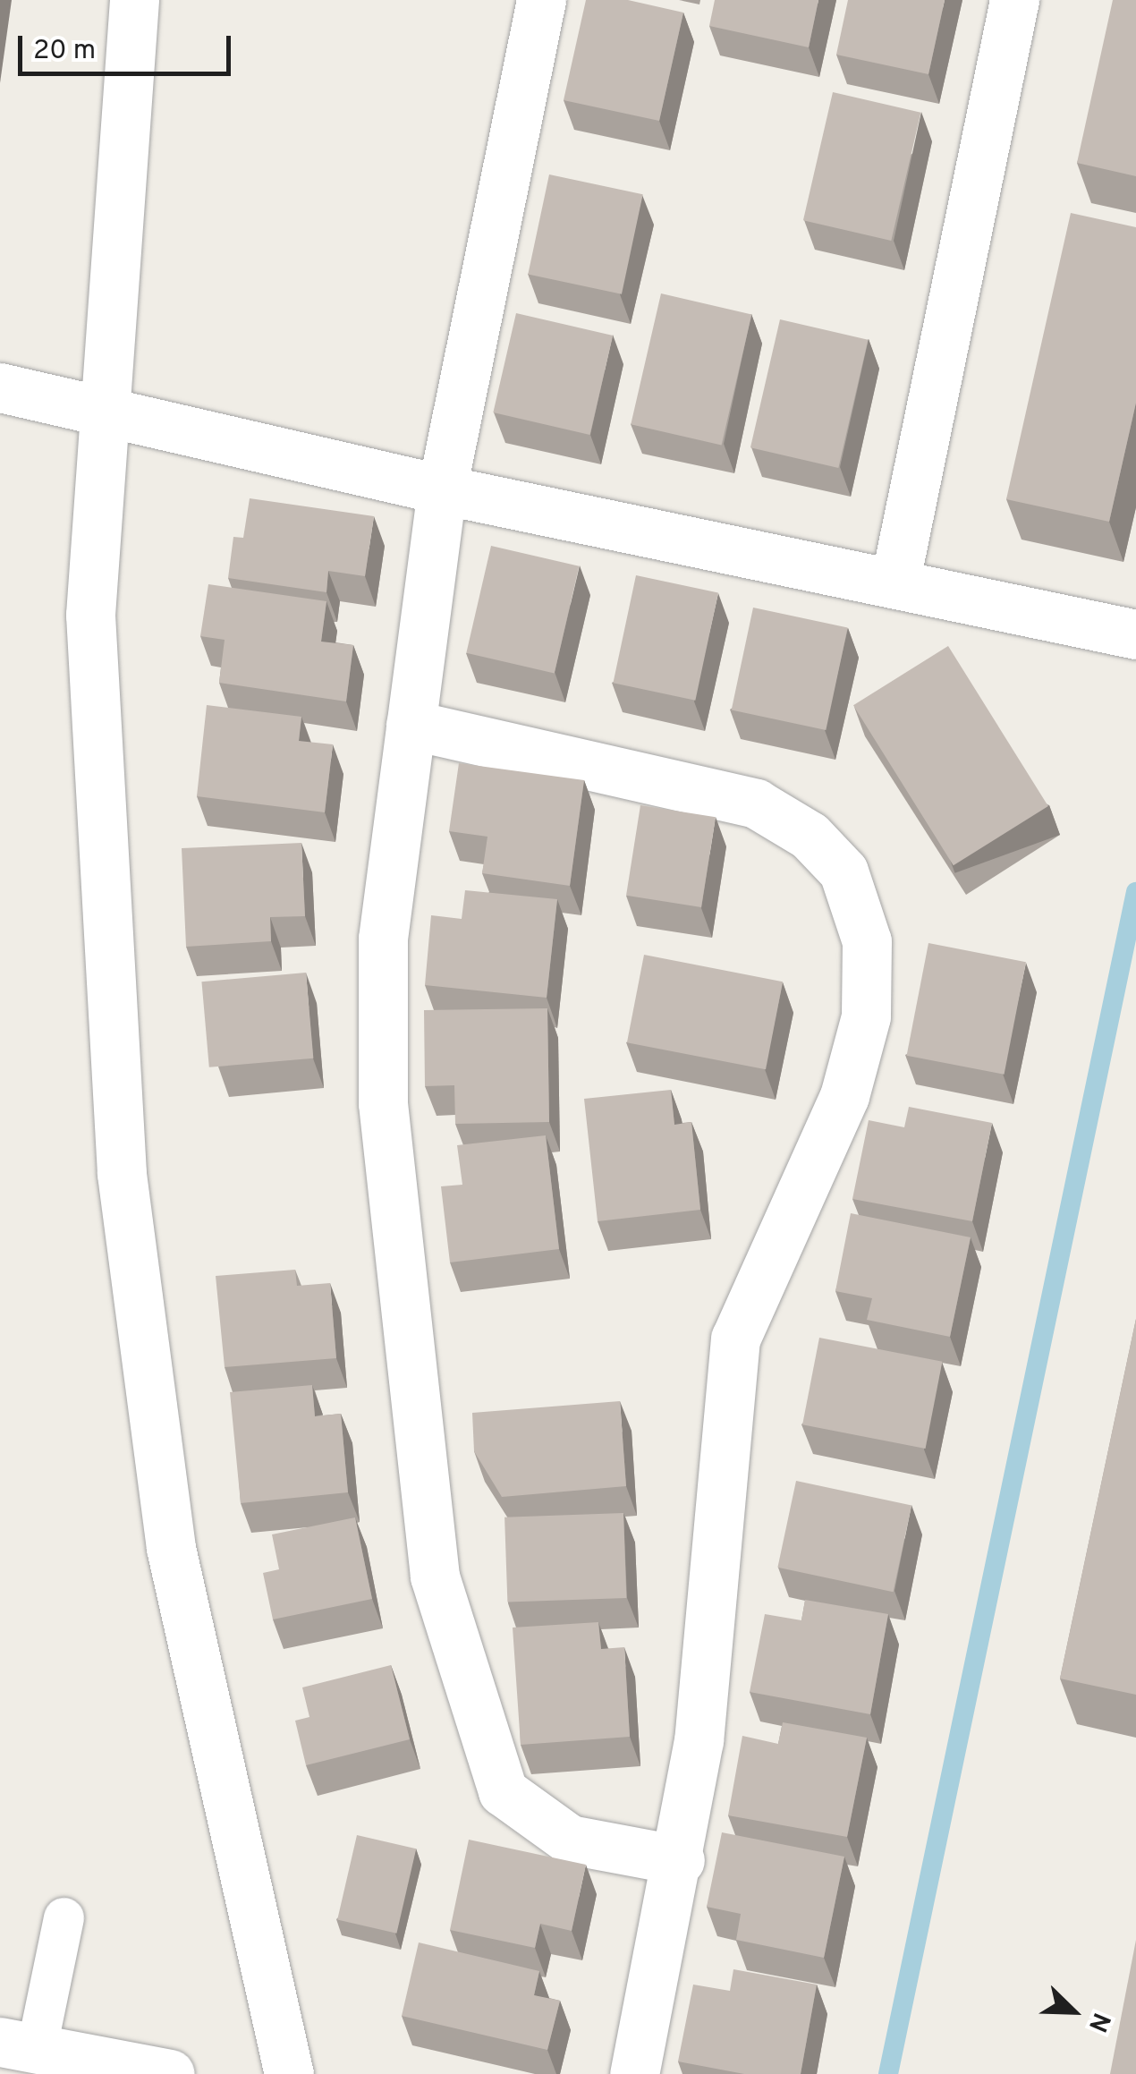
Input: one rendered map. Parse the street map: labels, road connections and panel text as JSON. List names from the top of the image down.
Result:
{
  "scale_bar": "20 m",
  "north": "bottom right"
}
